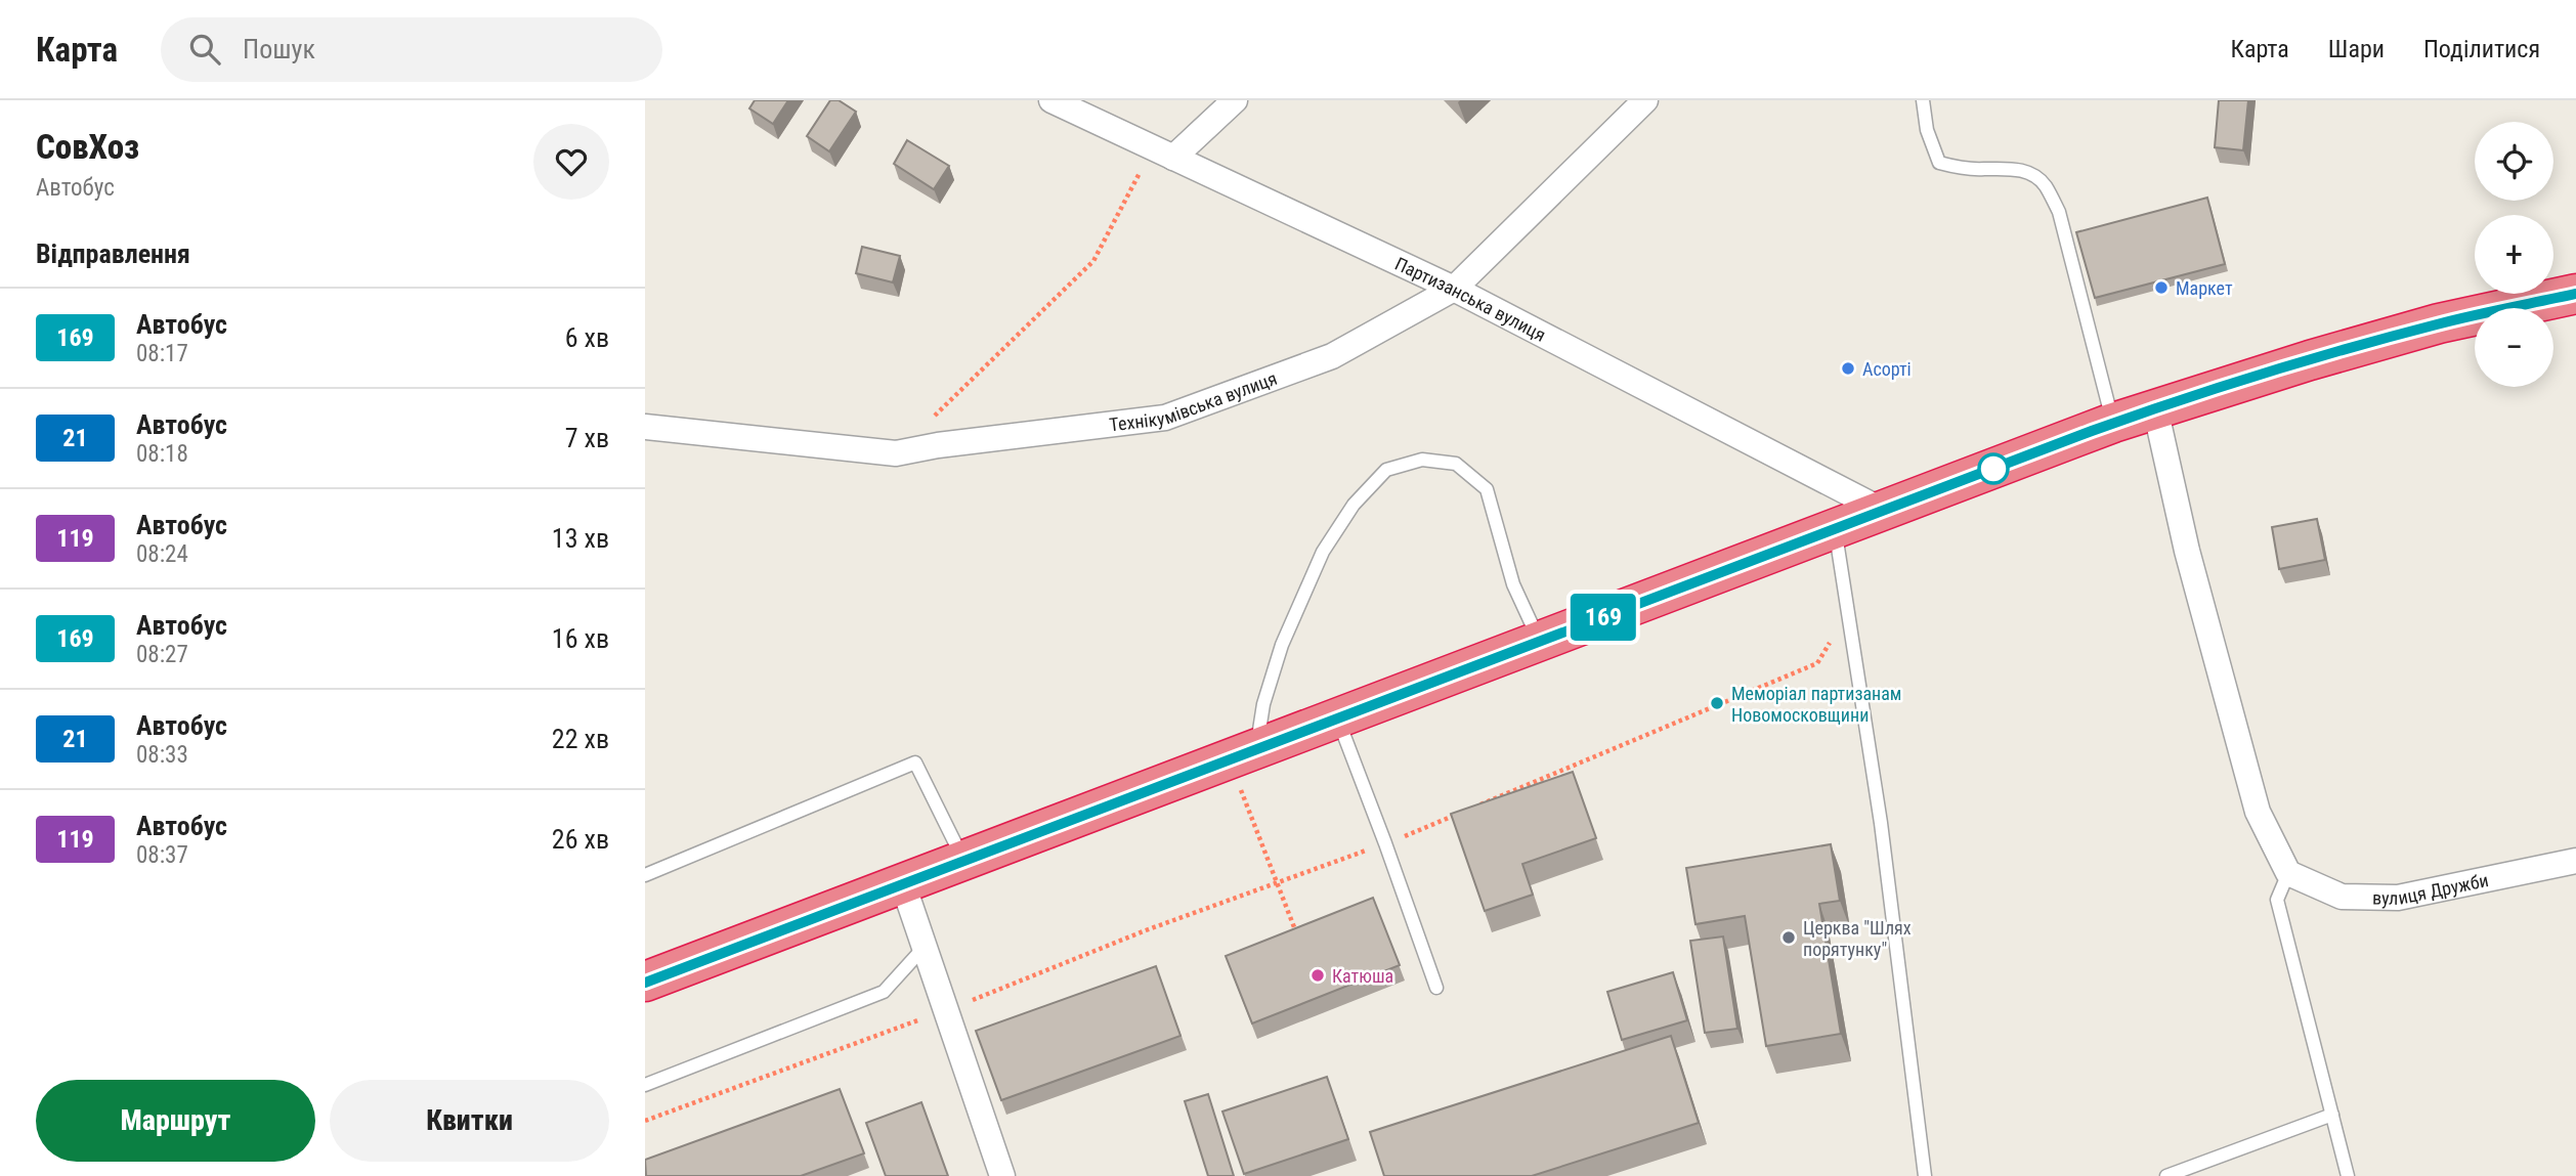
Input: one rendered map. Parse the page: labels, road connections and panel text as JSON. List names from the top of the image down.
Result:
{
  "streets": {
    "street": ["Партизанська вулиця", "Технікумівська вулиця", "вулиця Дружби"]
  },
  "crossings": [
    ["Партизанська вулиця", "Технікумівська вулиця"]
  ],
  "places": [
    "Маркет",
    "Асорті",
    "Меморіал партизанам Новомосковщини",
    "Церква \"Шлях порятунку\"",
    "Катюша"
  ],
  "lines": ["bus line 169"],
  "page": {
    "header": "Карта",
    "search": "Пошук",
    "nav": ["Карта", "Шари", "Поділитися"],
    "heading": [
      ["СовХоз", "Автобус"],
      "Відправлення"
    ],
    "on_map": "169",
    "map_buttons": ["+", "−"],
    "list": [
      {
        "mark": "169",
        "name": "Автобус",
        "note": "08:17",
        "value": "6 хв"
      },
      {
        "mark": "21",
        "name": "Автобус",
        "note": "08:18",
        "value": "7 хв"
      },
      {
        "mark": "119",
        "name": "Автобус",
        "note": "08:24",
        "value": "13 хв"
      },
      {
        "mark": "169",
        "name": "Автобус",
        "note": "08:27",
        "value": "16 хв"
      },
      {
        "mark": "21",
        "name": "Автобус",
        "note": "08:33",
        "value": "22 хв"
      },
      {
        "mark": "119",
        "name": "Автобус",
        "note": "08:37",
        "value": "26 хв"
      }
    ],
    "buttons": ["Маршрут", "Квитки"]
  }
}
